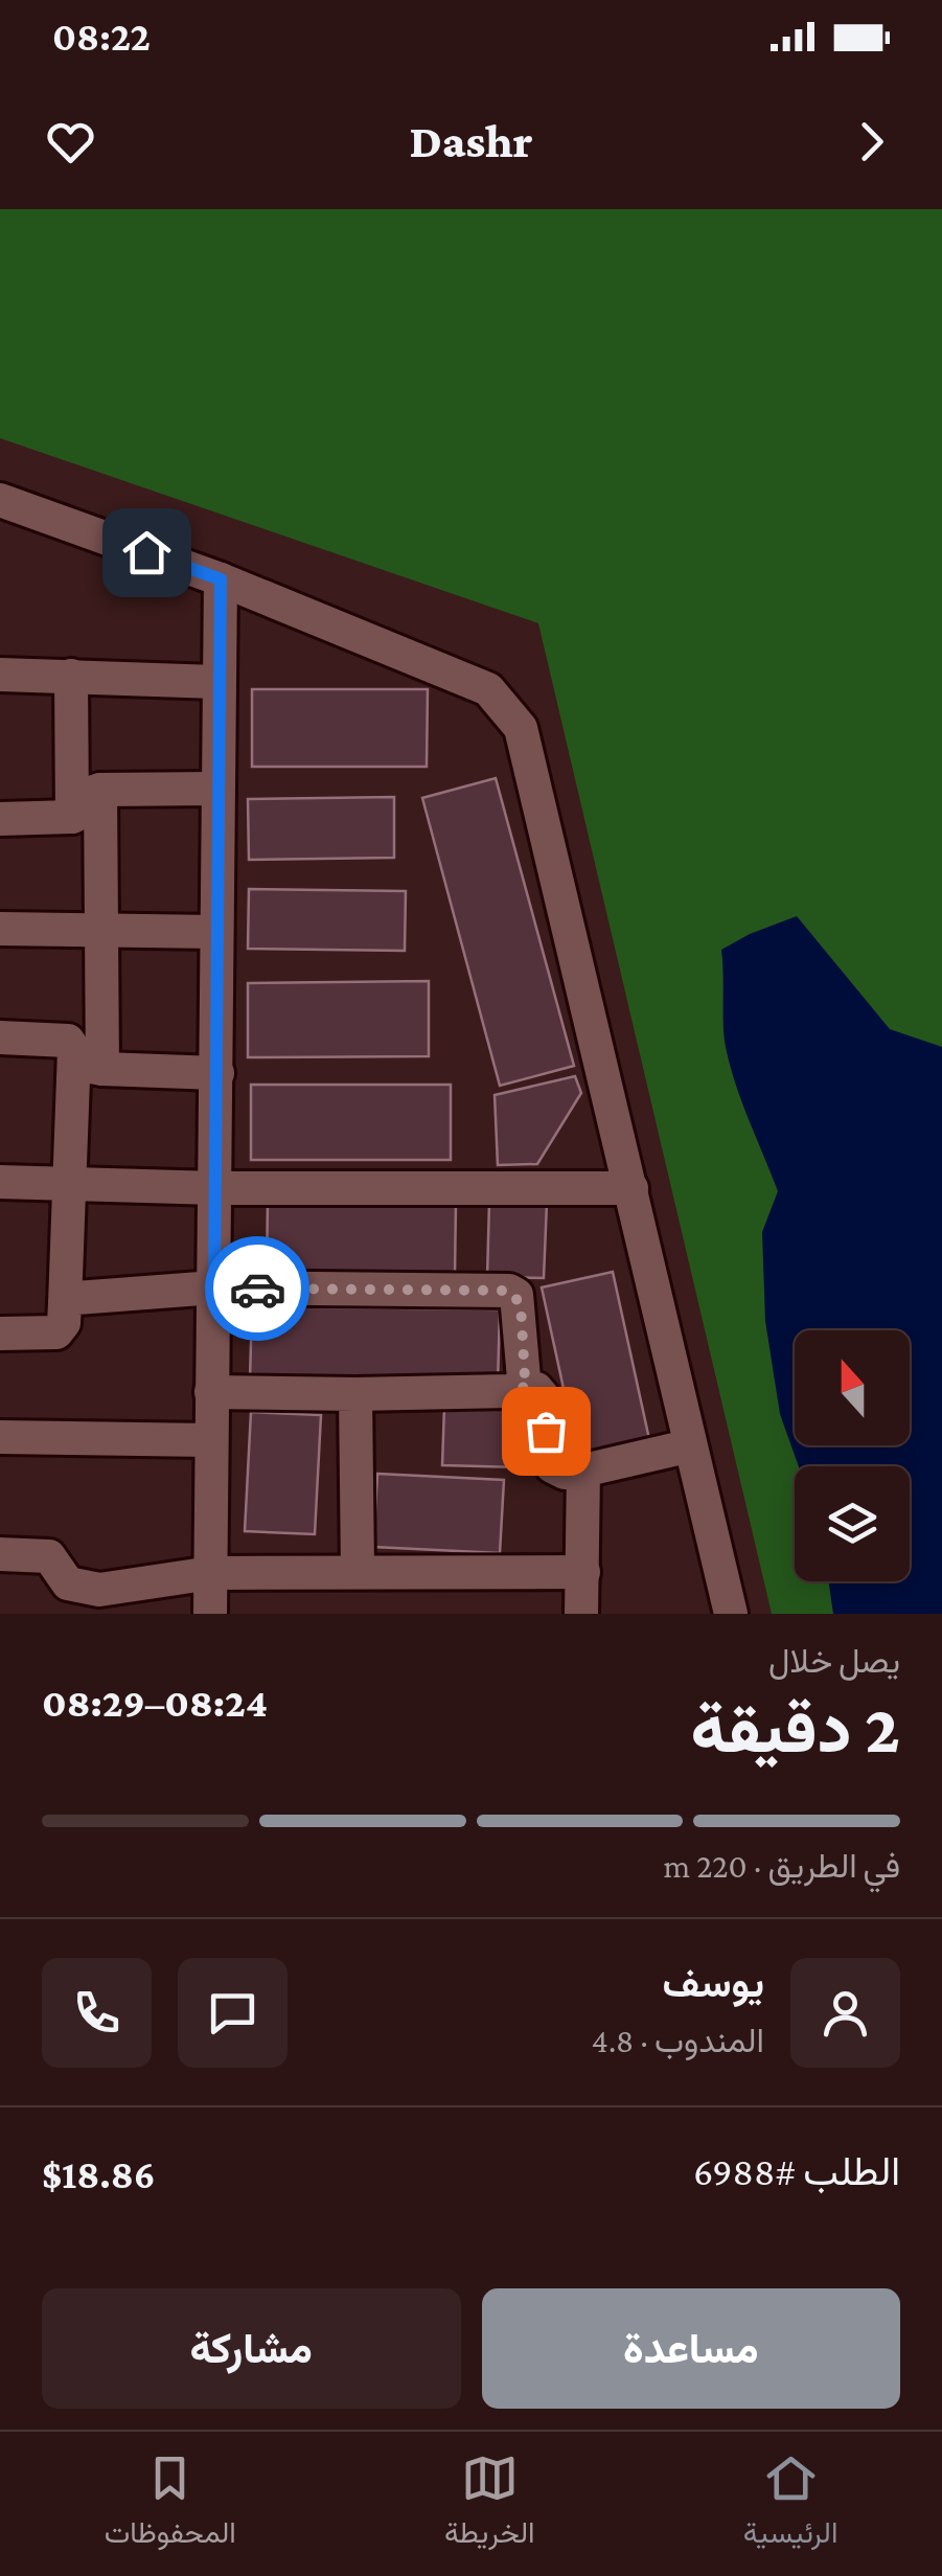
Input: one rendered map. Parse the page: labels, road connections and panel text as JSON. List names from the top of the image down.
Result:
{
  "north": "top",
  "page": {
    "status": "08:22",
    "header": "Dashr",
    "heading": ["2 دقيقة", "يصل خلال", "08:24–08:29"],
    "panel": [
      "يوسف",
      "المندوب · 4.8",
      "الطلب #6988",
      "$18.86"
    ],
    "bar": "في الطريق · 220 m",
    "buttons": ["مساعدة", "مشاركة"],
    "tabs": ["الرئيسية", "الخريطة", "المحفوظات"]
  }
}
